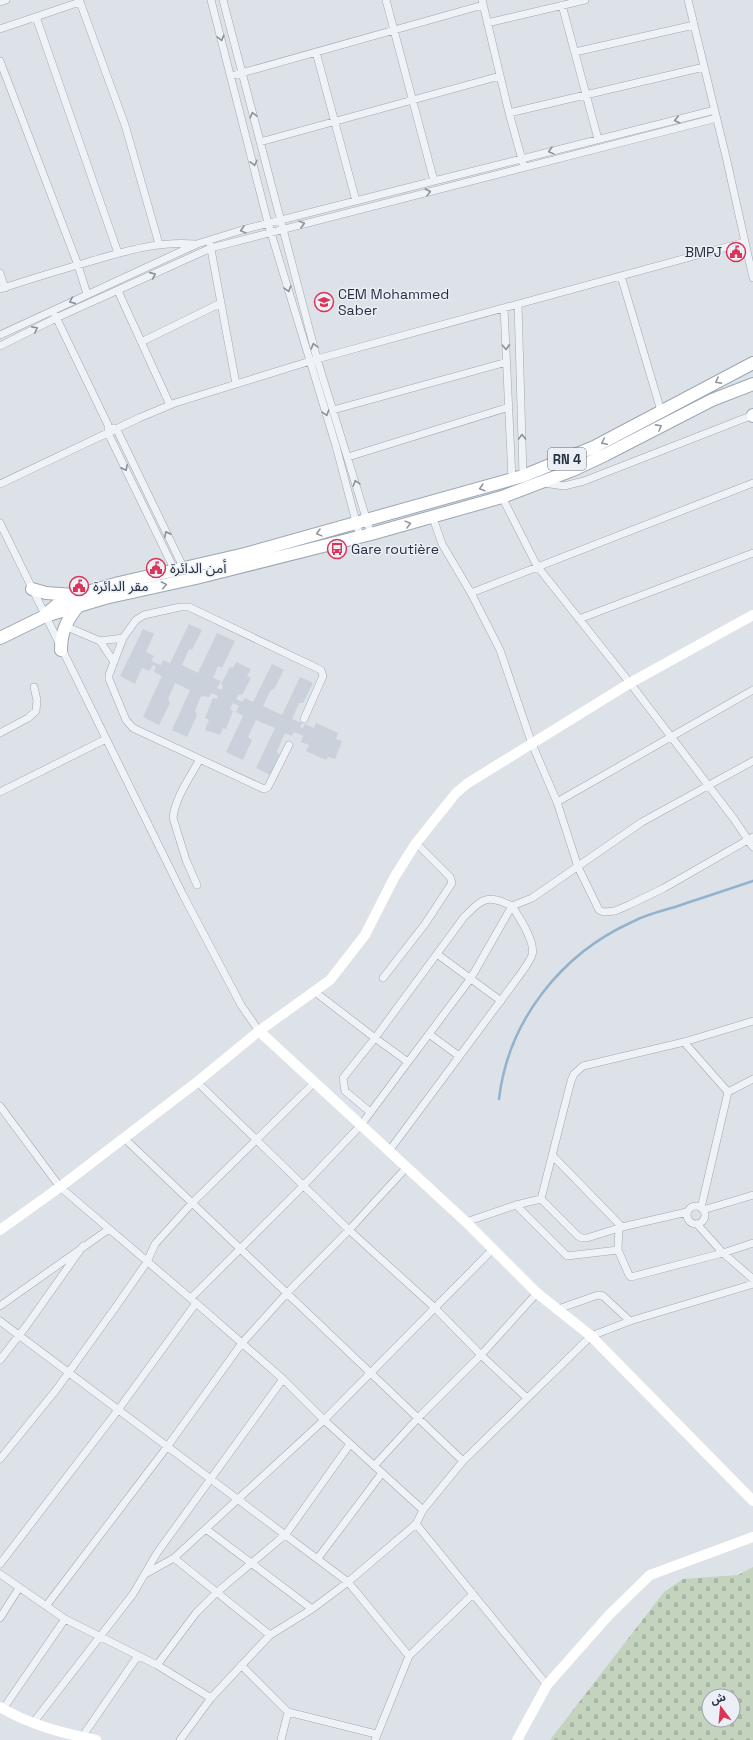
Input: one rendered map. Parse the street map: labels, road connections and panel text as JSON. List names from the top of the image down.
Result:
{
  "streets": {
    "main road": ["RN 4"]
  },
  "places": {
    "public building": ["BMPJ", "أمن الدائرة", "مقر الدائرة"],
    "school or university": ["CEM Mohammed Saber"],
    "bus stop": ["Gare routière"]
  },
  "north": "top"
}
